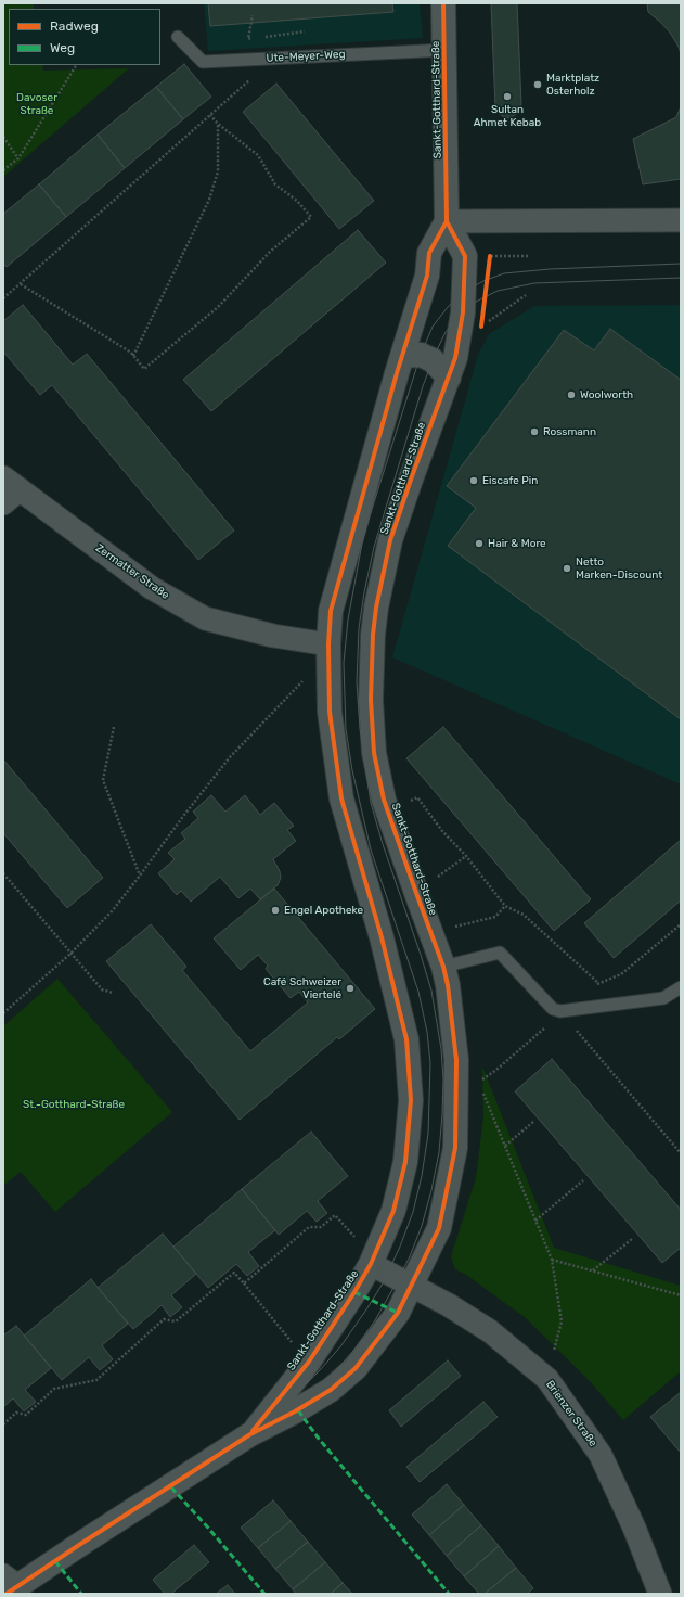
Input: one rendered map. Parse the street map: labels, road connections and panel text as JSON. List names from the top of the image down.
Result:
{
  "streets": {
    "street": ["Sankt-Gotthard-Straße", "Zermatter Straße", "Brienzer Straße"],
    "lane": ["Ute-Meyer-Weg"]
  },
  "crossings": [
    ["Ute-Meyer-Weg", "Sankt-Gotthard-Straße"],
    ["Sankt-Gotthard-Straße", "Zermatter Straße"],
    ["Sankt-Gotthard-Straße", "Brienzer Straße"]
  ],
  "parks": ["Davoser Straße", "St.-Gotthard-Straße"],
  "places": [
    "Marktplatz Osterholz",
    "Sultan Ahmet Kebab",
    "Woolworth",
    "Rossmann",
    "Eiscafe Pin",
    "Hair & More",
    "Netto Marken-Discount",
    "Engel Apotheke",
    "Café Schweizer Viertelé"
  ],
  "legend": ["Radweg", "Weg"]
}
